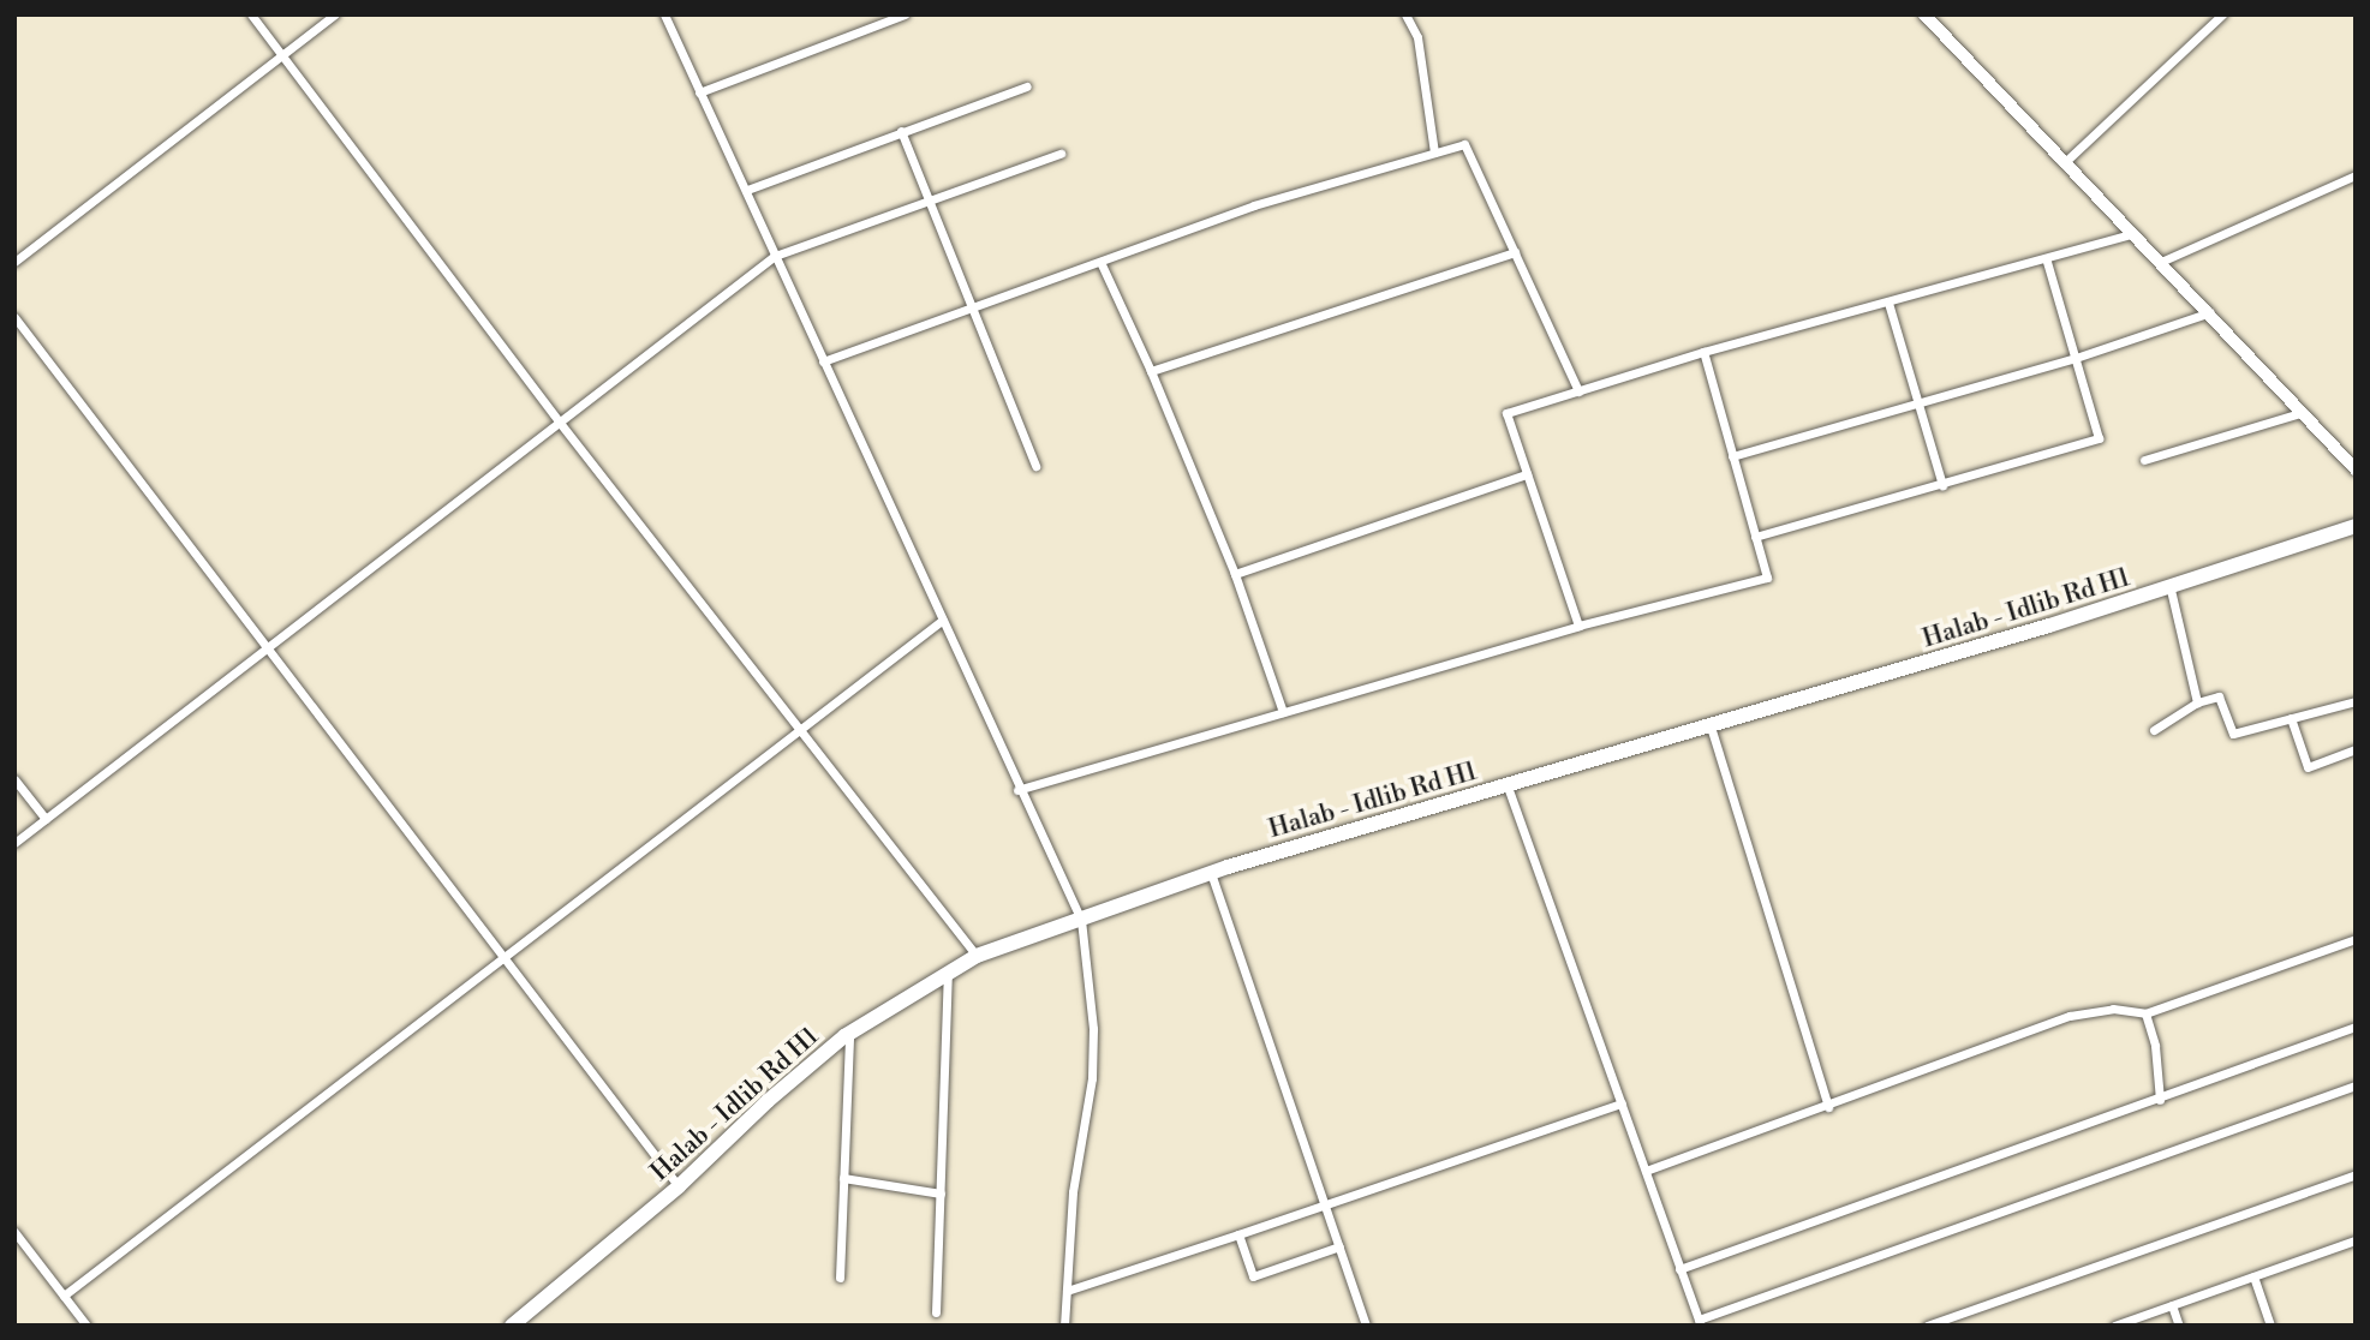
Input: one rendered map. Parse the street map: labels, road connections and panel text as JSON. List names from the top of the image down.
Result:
{
  "streets": {
    "highway": ["Halab - Idlib Rd H1"]
  }
}
